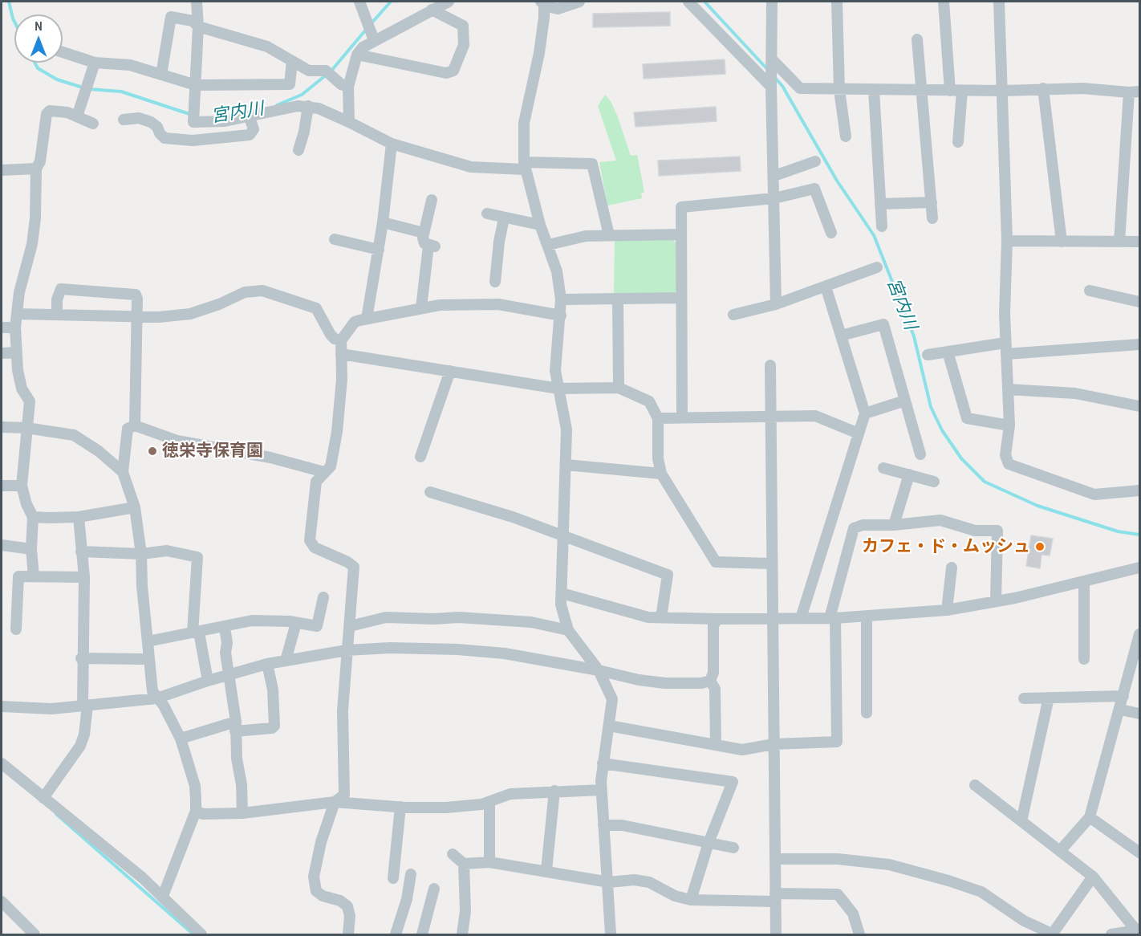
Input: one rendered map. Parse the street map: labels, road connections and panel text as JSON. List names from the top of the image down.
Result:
{
  "water": ["宮内川"],
  "places": ["徳栄寺保育園", "カフェ・ド・ムッシュ"],
  "north": "top"
}
